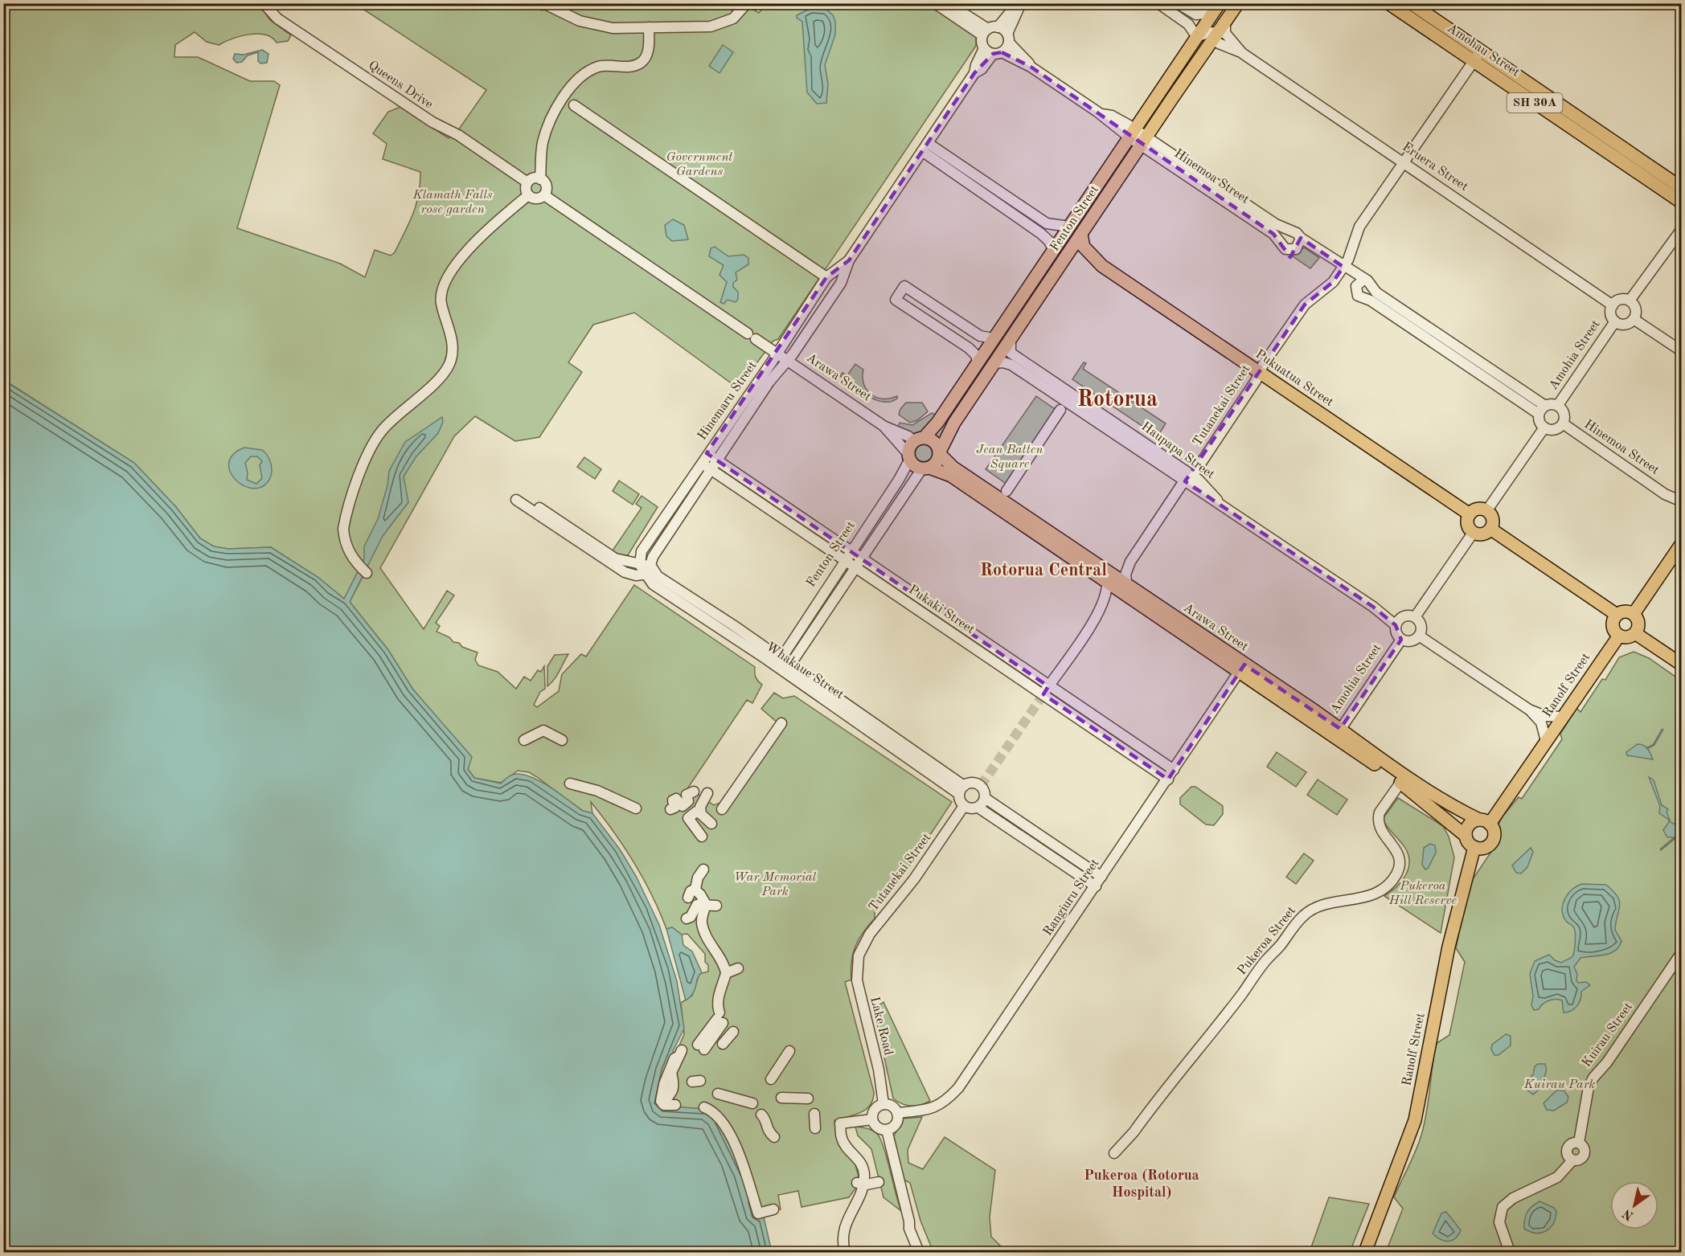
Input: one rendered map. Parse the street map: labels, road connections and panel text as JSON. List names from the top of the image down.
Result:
{
  "streets": {
    "main road": [
      "Amohau Street",
      "SH 30A",
      "Fenton Street",
      "Arawa Street",
      "Pukuatua Street",
      "Ranolf Street"
    ],
    "street": [
      "Queens Drive",
      "Eruera Street",
      "Hinemoa Street",
      "Amohia Street",
      "Hinemaru Street",
      "Tutanekai Street",
      "Haupapa Street",
      "Pukaki Street",
      "Whakaue Street",
      "Rangiuru Street",
      "Pukeroa Street",
      "Lake Road",
      "Kuirau Street"
    ]
  },
  "crossings": [
    ["Amohau Street", "Tutanekai Street"],
    ["Eruera Street", "Fenton Street"],
    ["Eruera Street", "Amohia Street"],
    ["Eruera Street", "Tutanekai Street"],
    ["Hinemoa Street", "Fenton Street"],
    ["Hinemoa Street", "Amohia Street"],
    ["Hinemoa Street", "Hinemaru Street"],
    ["Hinemoa Street", "Tutanekai Street"],
    ["Fenton Street", "Arawa Street"],
    ["Fenton Street", "Pukuatua Street"],
    ["Fenton Street", "Haupapa Street"],
    ["Fenton Street", "Pukaki Street"],
    ["Fenton Street", "Whakaue Street"],
    ["Amohia Street", "Arawa Street"],
    ["Amohia Street", "Haupapa Street"],
    ["Arawa Street", "Hinemaru Street"],
    ["Arawa Street", "Tutanekai Street"],
    ["Arawa Street", "Ranolf Street"],
    ["Arawa Street", "Rangiuru Street"],
    ["Arawa Street", "Pukeroa Street"],
    ["Pukuatua Street", "Hinemaru Street"],
    ["Pukuatua Street", "Tutanekai Street"],
    ["Hinemaru Street", "Pukaki Street"],
    ["Hinemaru Street", "Whakaue Street"],
    ["Tutanekai Street", "Haupapa Street"],
    ["Tutanekai Street", "Whakaue Street"],
    ["Tutanekai Street", "Lake Road"],
    ["Pukaki Street", "Rangiuru Street"],
    ["Rangiuru Street", "Lake Road"]
  ],
  "districts": ["Rotorua", "Rotorua Central", "Pukeroa (Rotorua Hospital)"],
  "parks": [
    "Government Gardens",
    "Klamath Falls rose garden",
    "Jean Batten Square",
    "War Memorial Park",
    "Pukeroa Hill Reserve",
    "Kuirau Park"
  ],
  "north": "bottom left"
}
